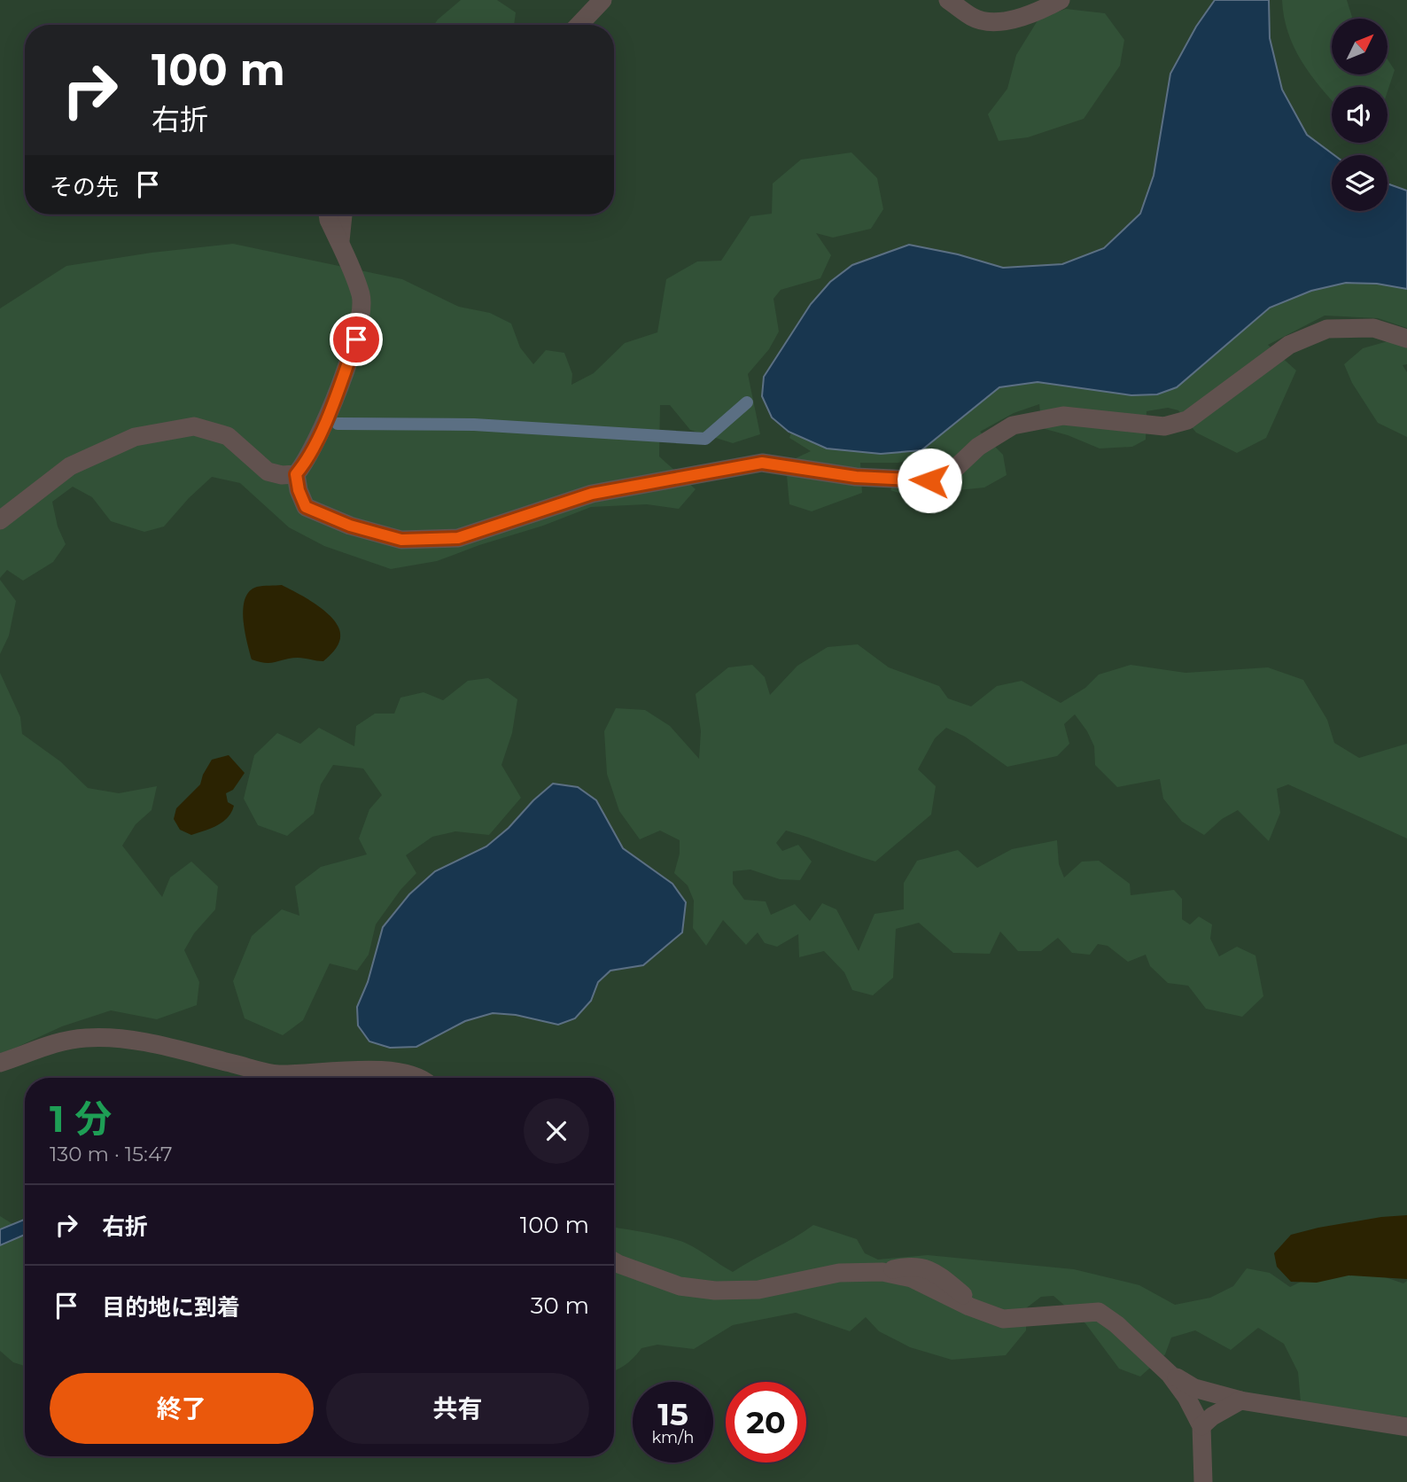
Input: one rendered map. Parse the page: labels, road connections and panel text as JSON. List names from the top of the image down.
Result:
{
  "north": "top right",
  "page": {
    "turn": ["100 m", "右折"],
    "then": "その先",
    "heading": ["1 分", "130 m · 15:47"],
    "list": [
      {
        "name": "右折",
        "value": "100 m"
      },
      {
        "name": "目的地に到着",
        "value": "30 m"
      }
    ],
    "buttons": ["終了", "共有"],
    "speed": "15 km/h",
    "limit": "20"
  }
}
